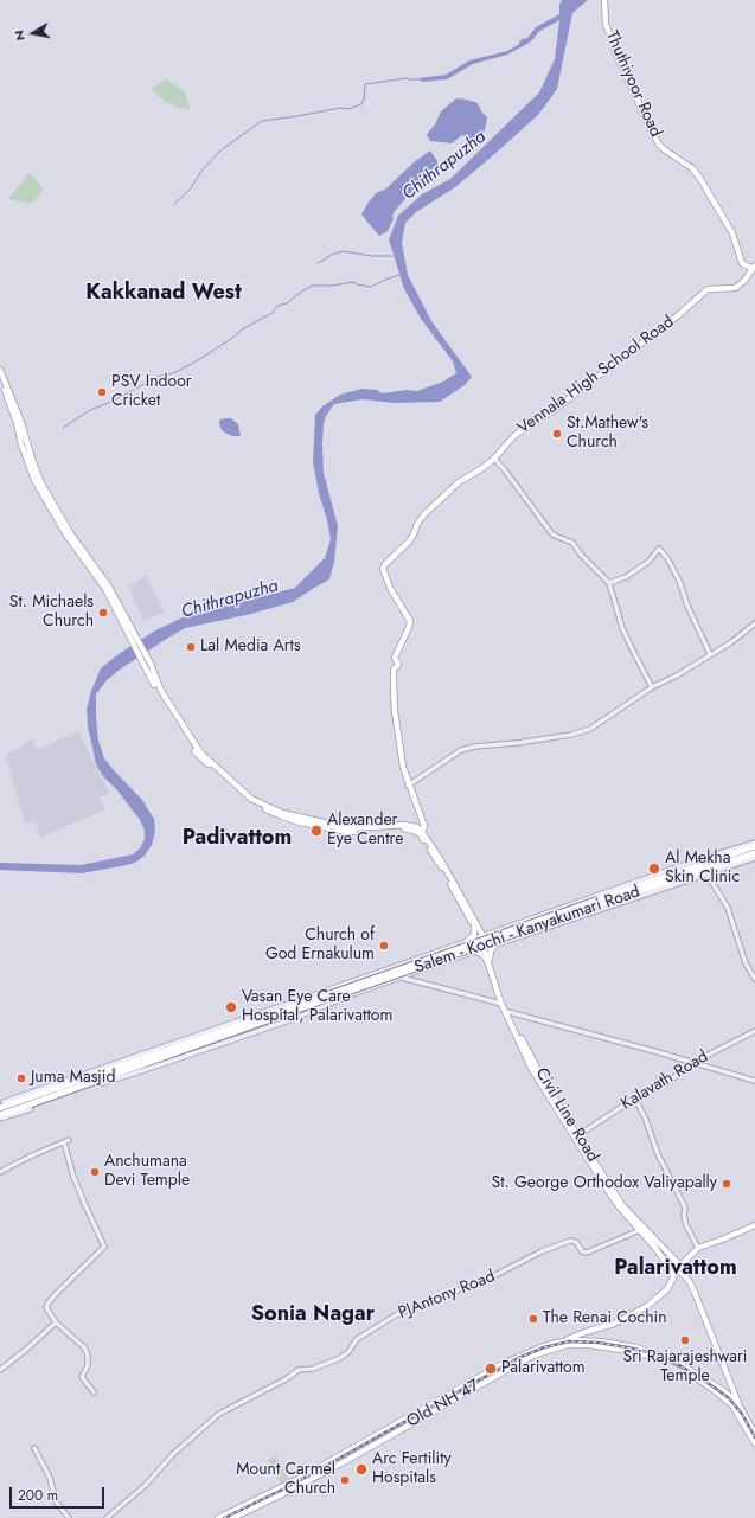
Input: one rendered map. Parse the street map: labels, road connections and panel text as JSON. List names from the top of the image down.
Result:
{
  "streets": {
    "highway": ["Salem - Kochi - Kanyakumari Road"],
    "main road": [
      "Thuthiyoor Road",
      "Vennala High School Road",
      "Civil Line Road",
      "Old NH 47"
    ],
    "street": ["Kalavath Road", "PJAntony Road"]
  },
  "crossings": [
    ["Thuthiyoor Road", "Vennala High School Road"],
    ["Salem - Kochi - Kanyakumari Road", "Civil Line Road"],
    ["Kalavath Road", "Civil Line Road"],
    ["Civil Line Road", "PJAntony Road"],
    ["Civil Line Road", "Old NH 47"]
  ],
  "districts": [
    "Kakkanad West",
    "Padivattom",
    "Palarivattom",
    "Sonia Nagar"
  ],
  "water": ["Chithrapuzha"],
  "places": [
    "PSV Indoor Cricket",
    "St.Mathew's Church",
    "St. Michaels Church",
    "Lal Media Arts",
    "Alexander Eye Centre",
    "Al Mekha Skin Clinic",
    "Church of God Ernakulum",
    "Vasan Eye Care Hospital, Palarivattom",
    "Juma Masjid",
    "Anchumana Devi Temple",
    "St. George Orthodox Valiyapally",
    "The Renai Cochin",
    "Sri Rajarajeshwari Temple",
    "Palarivattom",
    "Arc Fertility Hospitals",
    "Mount Carmel Church"
  ],
  "scale_bar": "200 m",
  "north": "left"
}
